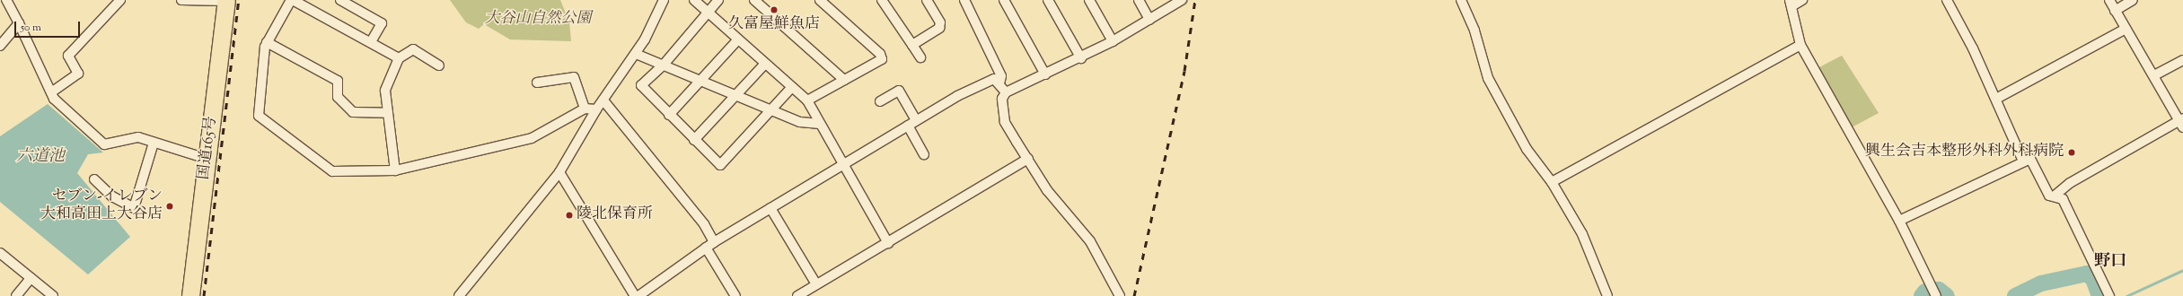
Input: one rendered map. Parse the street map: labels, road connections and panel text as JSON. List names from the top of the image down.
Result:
{
  "streets": {
    "highway": ["国道165号"]
  },
  "districts": ["野口"],
  "water": ["六道池"],
  "parks": ["大谷山自然公園"],
  "places": [
    "久富屋鮮魚店",
    "興生会吉本整形外科外科病院",
    "セブン-イレブン 大和高田上大谷店",
    "陵北保育所"
  ],
  "scale_bar": "50 m"
}
